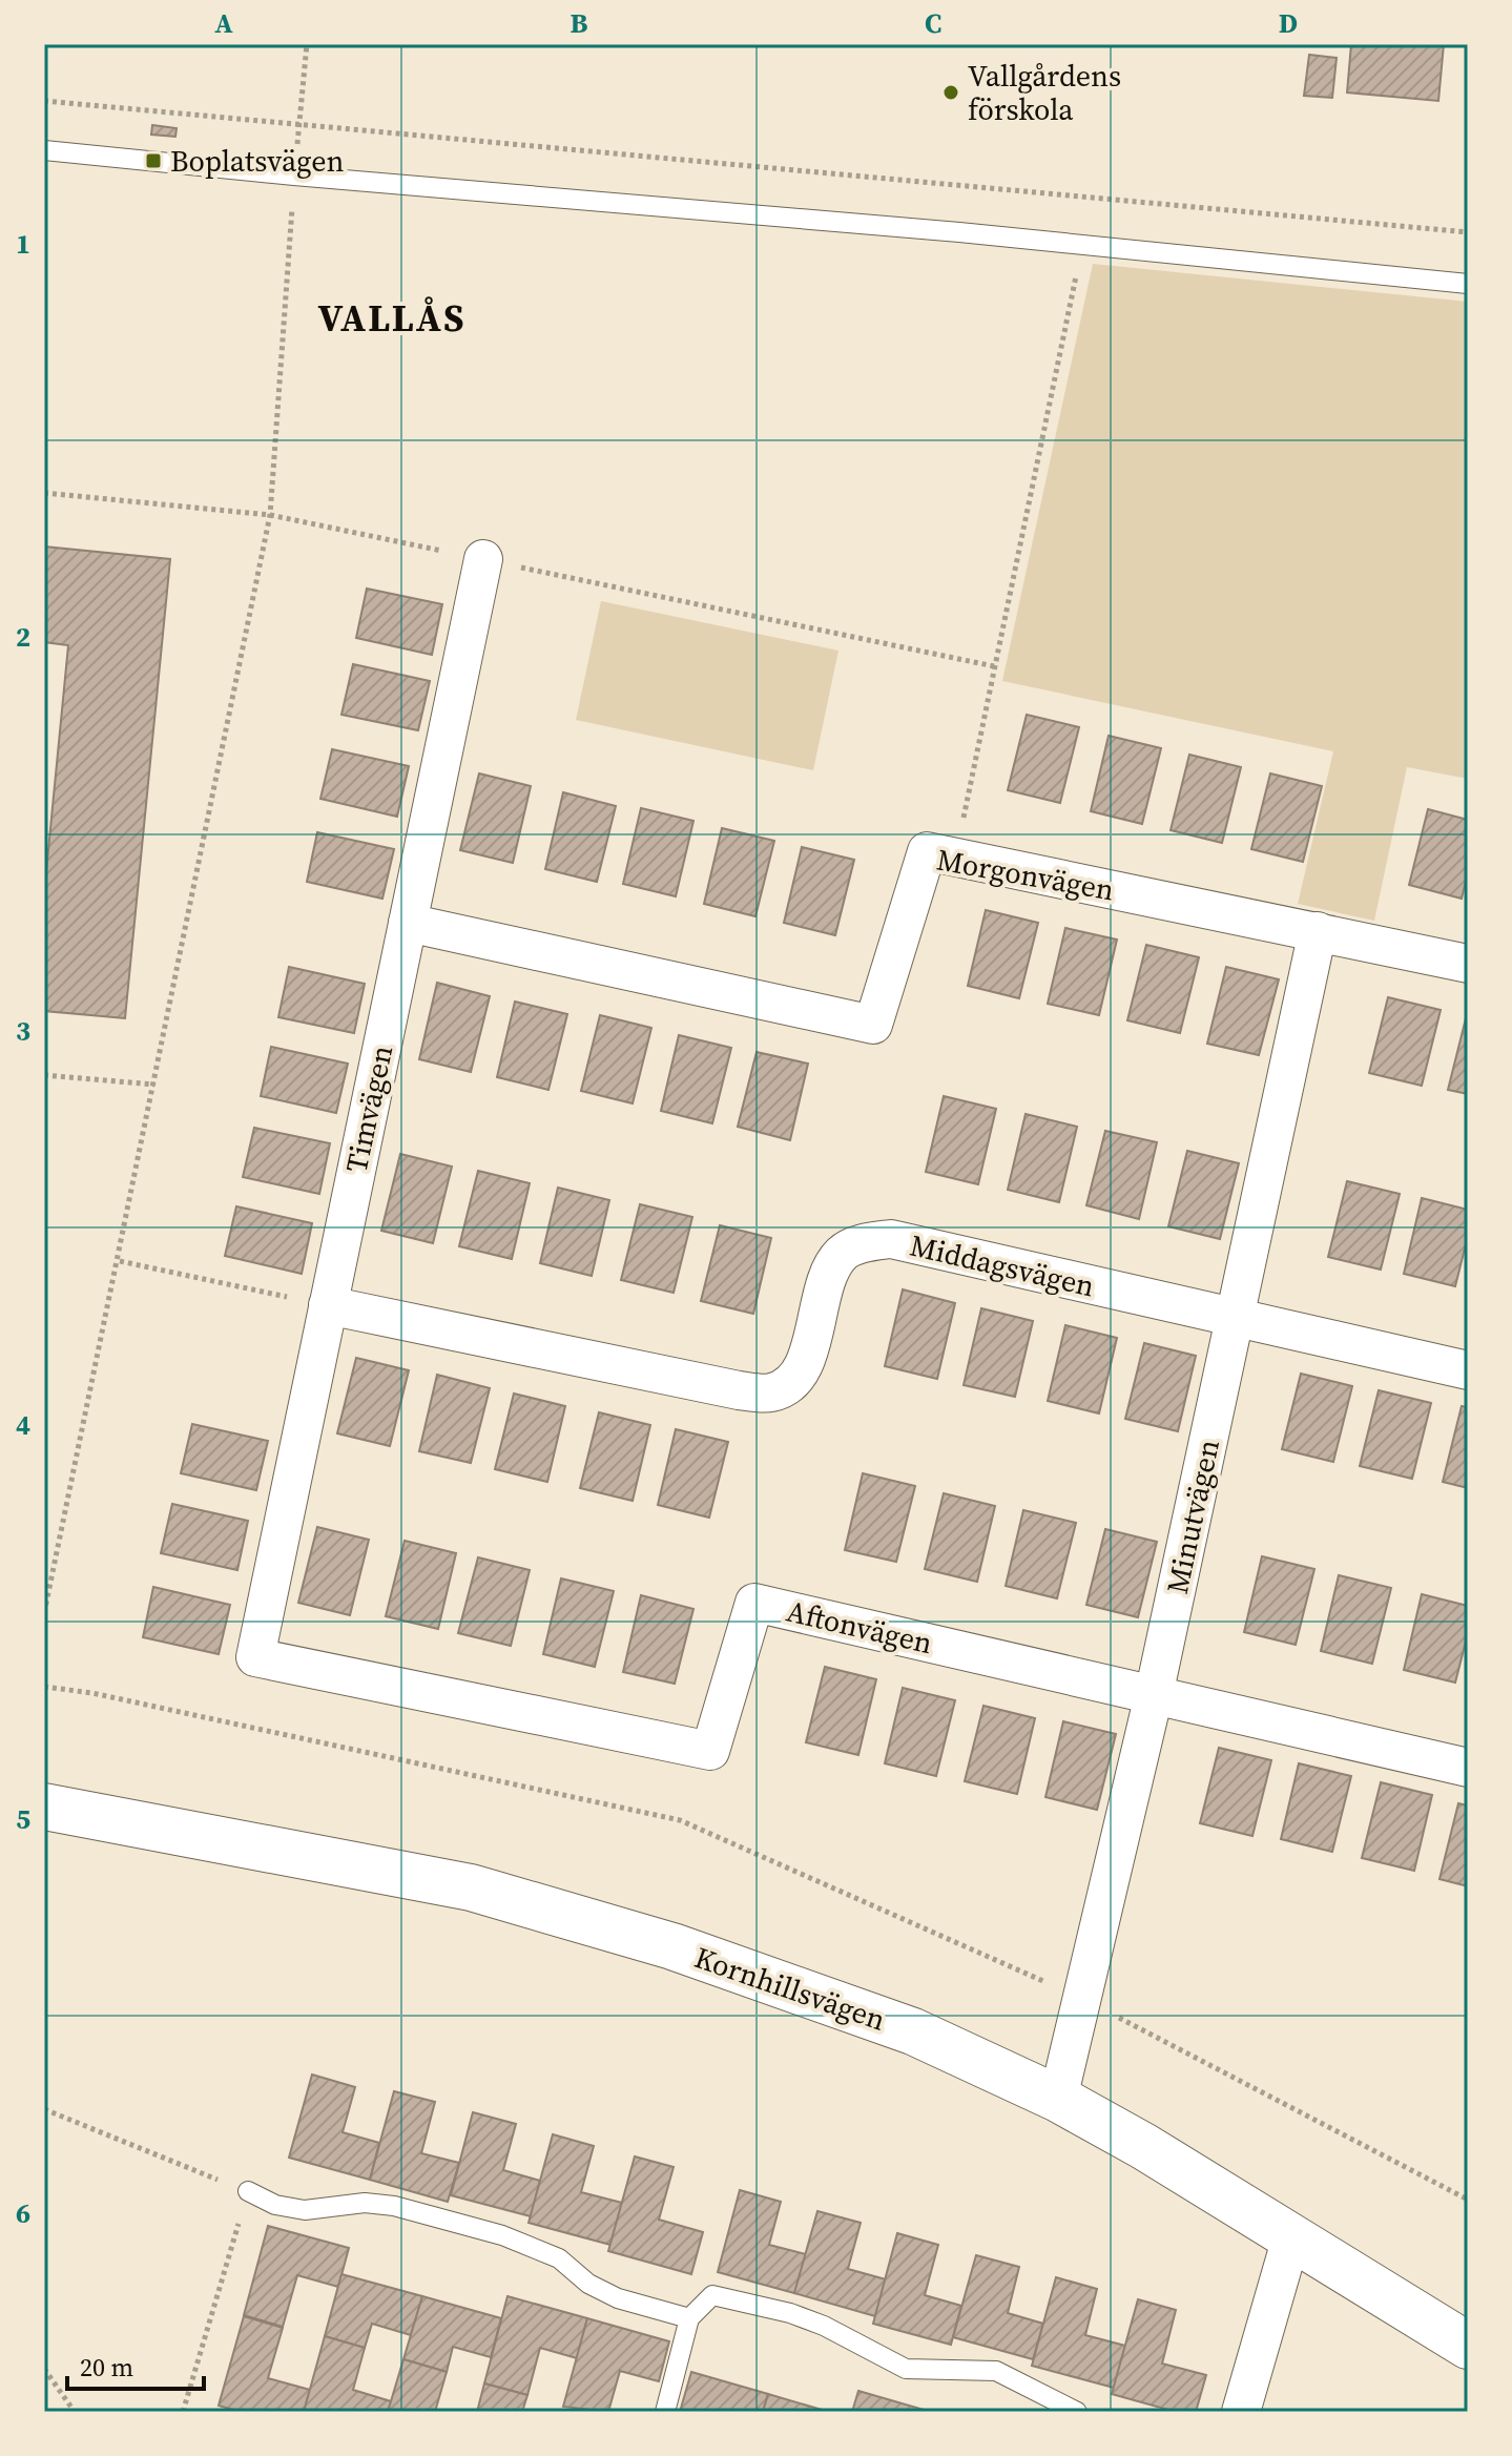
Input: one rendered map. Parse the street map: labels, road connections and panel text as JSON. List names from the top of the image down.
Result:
{
  "streets": {
    "street": [
      "Morgonvägen",
      "Timvägen",
      "Middagsvägen",
      "Minutvägen",
      "Aftonvägen",
      "Kornhillsvägen"
    ]
  },
  "crossings": [
    ["Morgonvägen", "Timvägen"],
    ["Morgonvägen", "Minutvägen"],
    ["Timvägen", "Middagsvägen"],
    ["Timvägen", "Aftonvägen"],
    ["Middagsvägen", "Minutvägen"],
    ["Minutvägen", "Aftonvägen"],
    ["Minutvägen", "Kornhillsvägen"]
  ],
  "districts": ["VALLÅS"],
  "places": {
    "other": ["Vallgårdens förskola"],
    "transit": ["Boplatsvägen"]
  },
  "scale_bar": "20 m",
  "grid": {
    "columns": [
      "A",
      "B",
      "C",
      "D"
    ],
    "rows": [
      "1",
      "2",
      "3",
      "4",
      "5",
      "6"
    ]
  }
}
